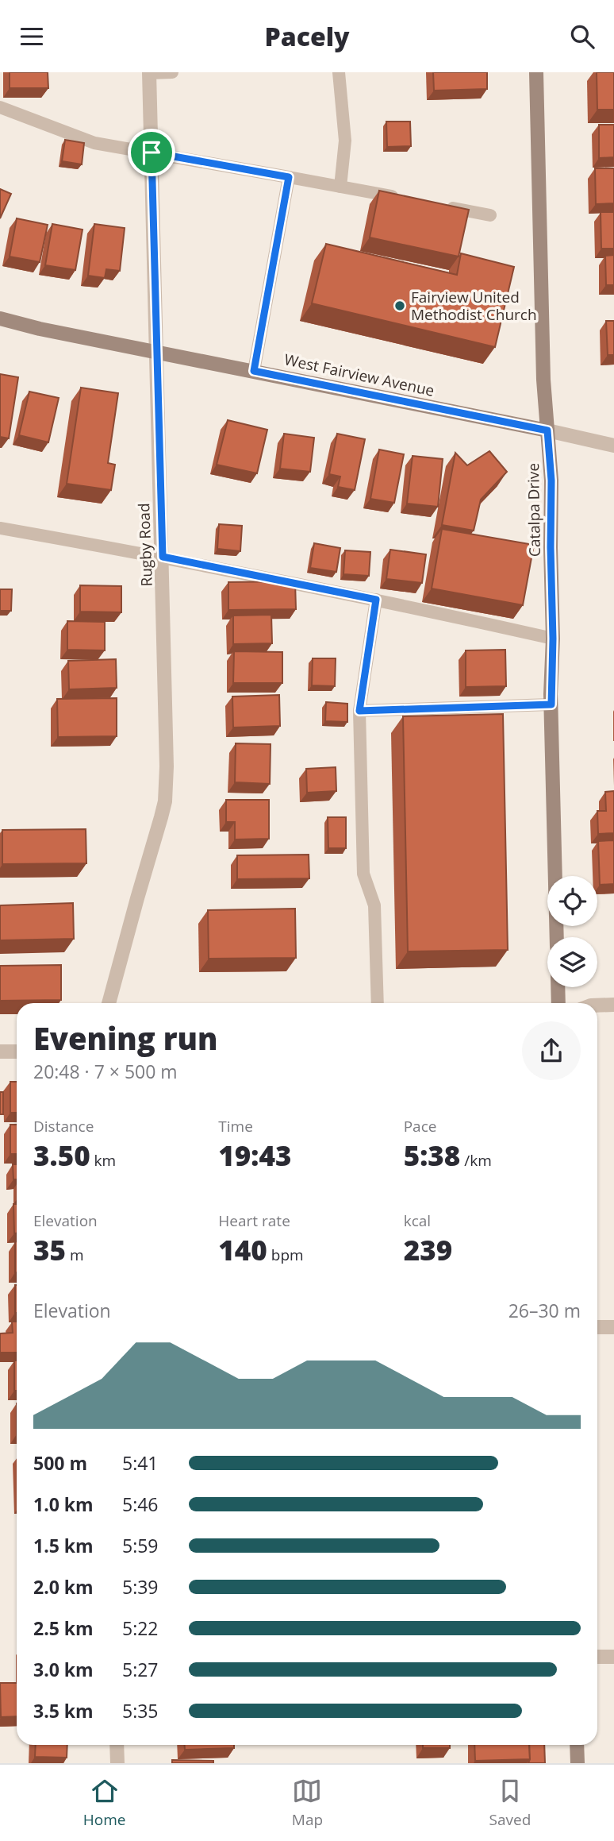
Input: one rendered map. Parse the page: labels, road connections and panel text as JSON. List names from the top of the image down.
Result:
{
  "streets": {
    "street": ["West Fairview Avenue", "Catalpa Drive", "Rugby Road"]
  },
  "crossings": [
    ["West Fairview Avenue", "Catalpa Drive"],
    ["West Fairview Avenue", "Rugby Road"]
  ],
  "places": ["Fairview United Methodist Church"],
  "page": {
    "header": "Pacely",
    "heading": ["Evening run", "20:48 · 7 × 500 m"],
    "stats": [
      ["Distance", "3.50 km"],
      ["Time", "19:43"],
      ["Pace", "5:38 /km"],
      ["Elevation", "35 m"],
      ["Heart rate", "140 bpm"],
      ["kcal", "239"]
    ],
    "chart": ["Elevation", "26–30 m"],
    "list": [
      {
        "name": "500 m",
        "note": "5:41"
      },
      {
        "name": "1.0 km",
        "note": "5:46"
      },
      {
        "name": "1.5 km",
        "note": "5:59"
      },
      {
        "name": "2.0 km",
        "note": "5:39"
      },
      {
        "name": "2.5 km",
        "note": "5:22"
      },
      {
        "name": "3.0 km",
        "note": "5:27"
      },
      {
        "name": "3.5 km",
        "note": "5:35"
      }
    ],
    "tabs": ["Home", "Map", "Saved"]
  }
}
